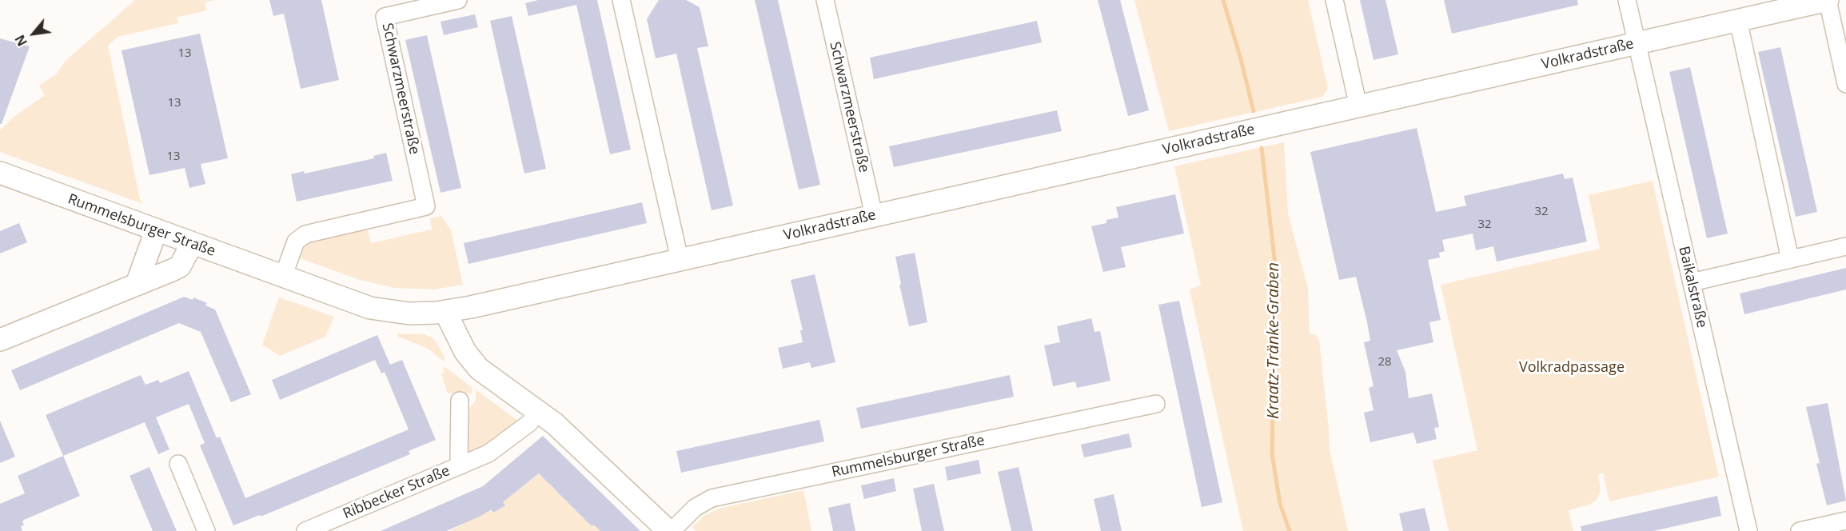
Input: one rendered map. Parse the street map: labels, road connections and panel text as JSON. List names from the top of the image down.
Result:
{
  "streets": {
    "street": [
      "Volkradstraße",
      "Schwarzmeerstraße",
      "Rummelsburger Straße",
      "Baikalstraße",
      "Ribbecker Straße"
    ]
  },
  "crossings": [
    ["Volkradstraße", "Schwarzmeerstraße"],
    ["Volkradstraße", "Rummelsburger Straße"],
    ["Volkradstraße", "Baikalstraße"],
    ["Schwarzmeerstraße", "Rummelsburger Straße"],
    ["Rummelsburger Straße", "Ribbecker Straße"]
  ],
  "water": ["Kraatz-Tränke-Graben"],
  "parks": ["Volkradpassage"],
  "house_numbers": [
    "13",
    "13",
    "13",
    "32",
    "32",
    "28"
  ],
  "north": "bottom left"
}
